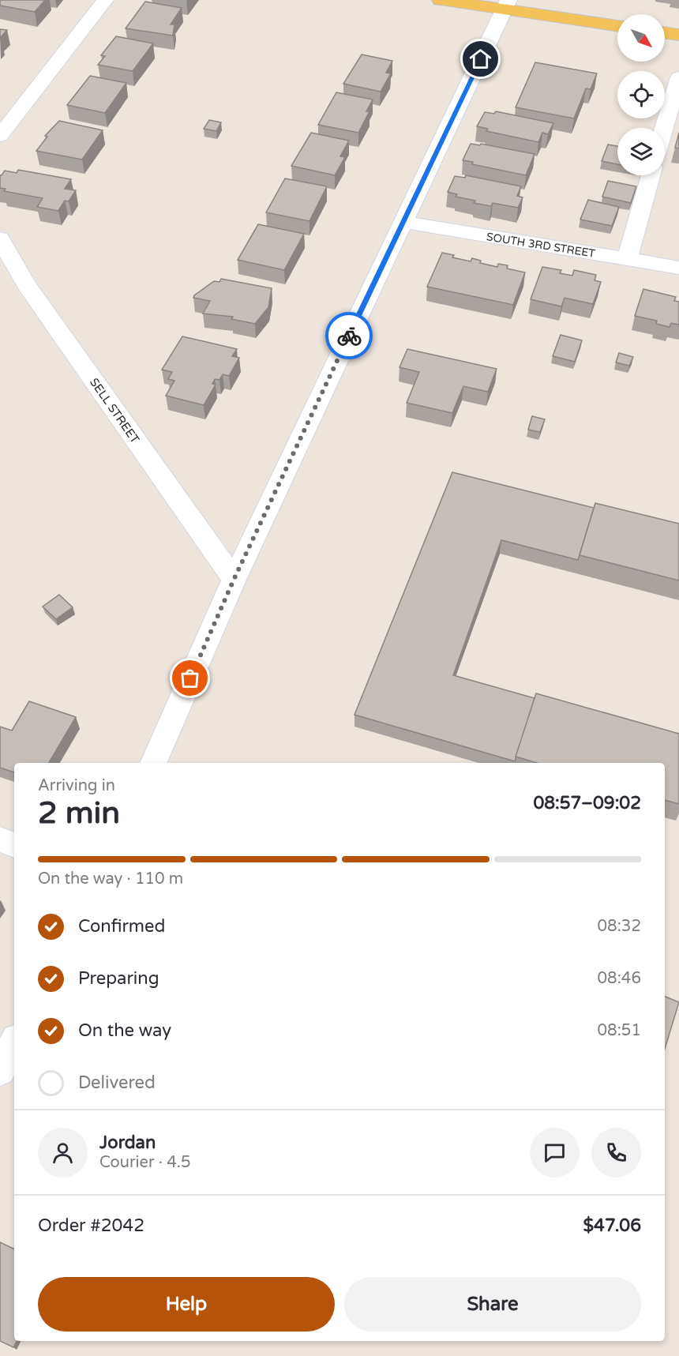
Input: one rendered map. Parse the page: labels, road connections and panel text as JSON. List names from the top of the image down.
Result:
{
  "streets": {
    "street": ["SOUTH 3RD STREET", "SELL STREET"]
  },
  "north": "bottom right",
  "page": {
    "heading": ["2 min", "Arriving in", "08:57–09:02"],
    "panel": [
      "Jordan",
      "Courier · 4.5",
      "Order #2042",
      "$47.06"
    ],
    "bar": "On the way · 110 m",
    "list": [
      ["Confirmed", "08:32"],
      ["Preparing", "08:46"],
      ["On the way", "08:51"],
      "Delivered"
    ],
    "buttons": ["Help", "Share"]
  }
}
